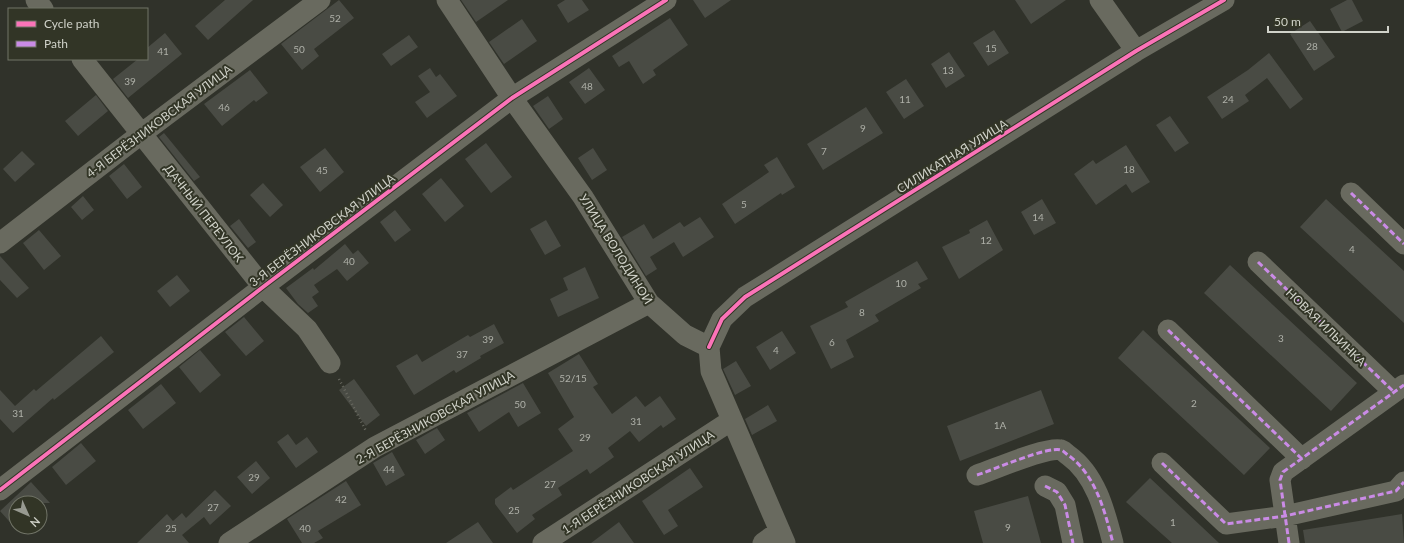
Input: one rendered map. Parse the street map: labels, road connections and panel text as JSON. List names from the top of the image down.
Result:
{
  "streets": {
    "street": [
      "4-Я БЕРЁЗНИКОВСКАЯ УЛИЦА",
      "СИЛИКАТНАЯ УЛИЦА",
      "ДАЧНЫЙ ПЕРЕУЛОК",
      "3-Я БЕРЁЗНИКОВСКАЯ УЛИЦА",
      "УЛИЦА ВОЛОДИНОЙ",
      "НОВАЯ ИЛЬИНКА",
      "2-Я БЕРЁЗНИКОВСКАЯ УЛИЦА",
      "1-Я БЕРЁЗНИКОВСКАЯ УЛИЦА"
    ]
  },
  "crossings": [
    ["4-Я БЕРЁЗНИКОВСКАЯ УЛИЦА", "ДАЧНЫЙ ПЕРЕУЛОК"],
    ["СИЛИКАТНАЯ УЛИЦА", "УЛИЦА ВОЛОДИНОЙ"],
    ["ДАЧНЫЙ ПЕРЕУЛОК", "3-Я БЕРЁЗНИКОВСКАЯ УЛИЦА"],
    ["3-Я БЕРЁЗНИКОВСКАЯ УЛИЦА", "УЛИЦА ВОЛОДИНОЙ"],
    ["УЛИЦА ВОЛОДИНОЙ", "2-Я БЕРЁЗНИКОВСКАЯ УЛИЦА"]
  ],
  "house_numbers": [
    "52",
    "28",
    "15",
    "50",
    "41",
    "13",
    "39",
    "48",
    "11",
    "24",
    "46",
    "9",
    "7",
    "18",
    "45",
    "5",
    "14",
    "12",
    "4",
    "40",
    "10",
    "8",
    "3",
    "39",
    "6",
    "4",
    "37",
    "52/15",
    "2",
    "50",
    "31",
    "31",
    "1А",
    "29",
    "44",
    "29",
    "27",
    "42",
    "27",
    "25",
    "1",
    "9",
    "25",
    "40"
  ],
  "legend": ["Cycle path", "Path"],
  "scale_bar": "50 m",
  "north": "bottom right"
}
